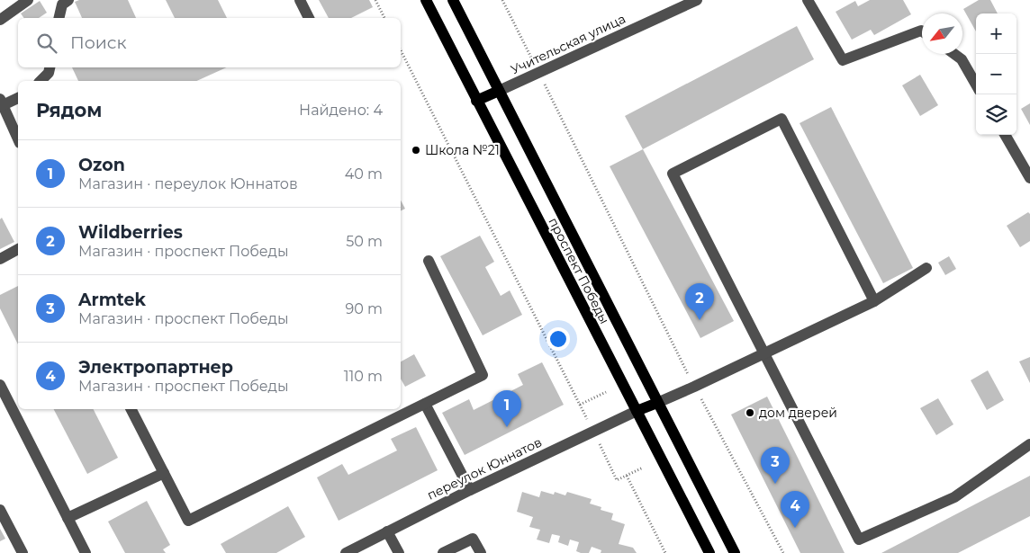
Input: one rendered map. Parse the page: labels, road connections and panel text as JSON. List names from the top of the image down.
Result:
{
  "streets": {
    "main road": ["проспект Победы"],
    "street": ["Учительская улица", "переулок Юннатов"]
  },
  "crossings": [
    ["Учительская улица", "проспект Победы"],
    ["проспект Победы", "переулок Юннатов"]
  ],
  "places": ["Школа №21", "дом дверей"],
  "north": "bottom left",
  "page": {
    "map_buttons": ["+", "−"],
    "search": "Поиск",
    "heading": ["Рядом", "Найдено: 4"],
    "list": [
      {
        "mark": "1",
        "name": "Ozon",
        "note": "Магазин · переулок Юннатов",
        "value": "40 m"
      },
      {
        "mark": "2",
        "name": "Wildberries",
        "note": "Магазин · проспект Победы",
        "value": "50 m"
      },
      {
        "mark": "3",
        "name": "Armtek",
        "note": "Магазин · проспект Победы",
        "value": "90 m"
      },
      {
        "mark": "4",
        "name": "Электропартнер",
        "note": "Магазин · проспект Победы",
        "value": "110 m"
      }
    ],
    "pins": [
      "2",
      "1",
      "3",
      "4"
    ]
  }
}
